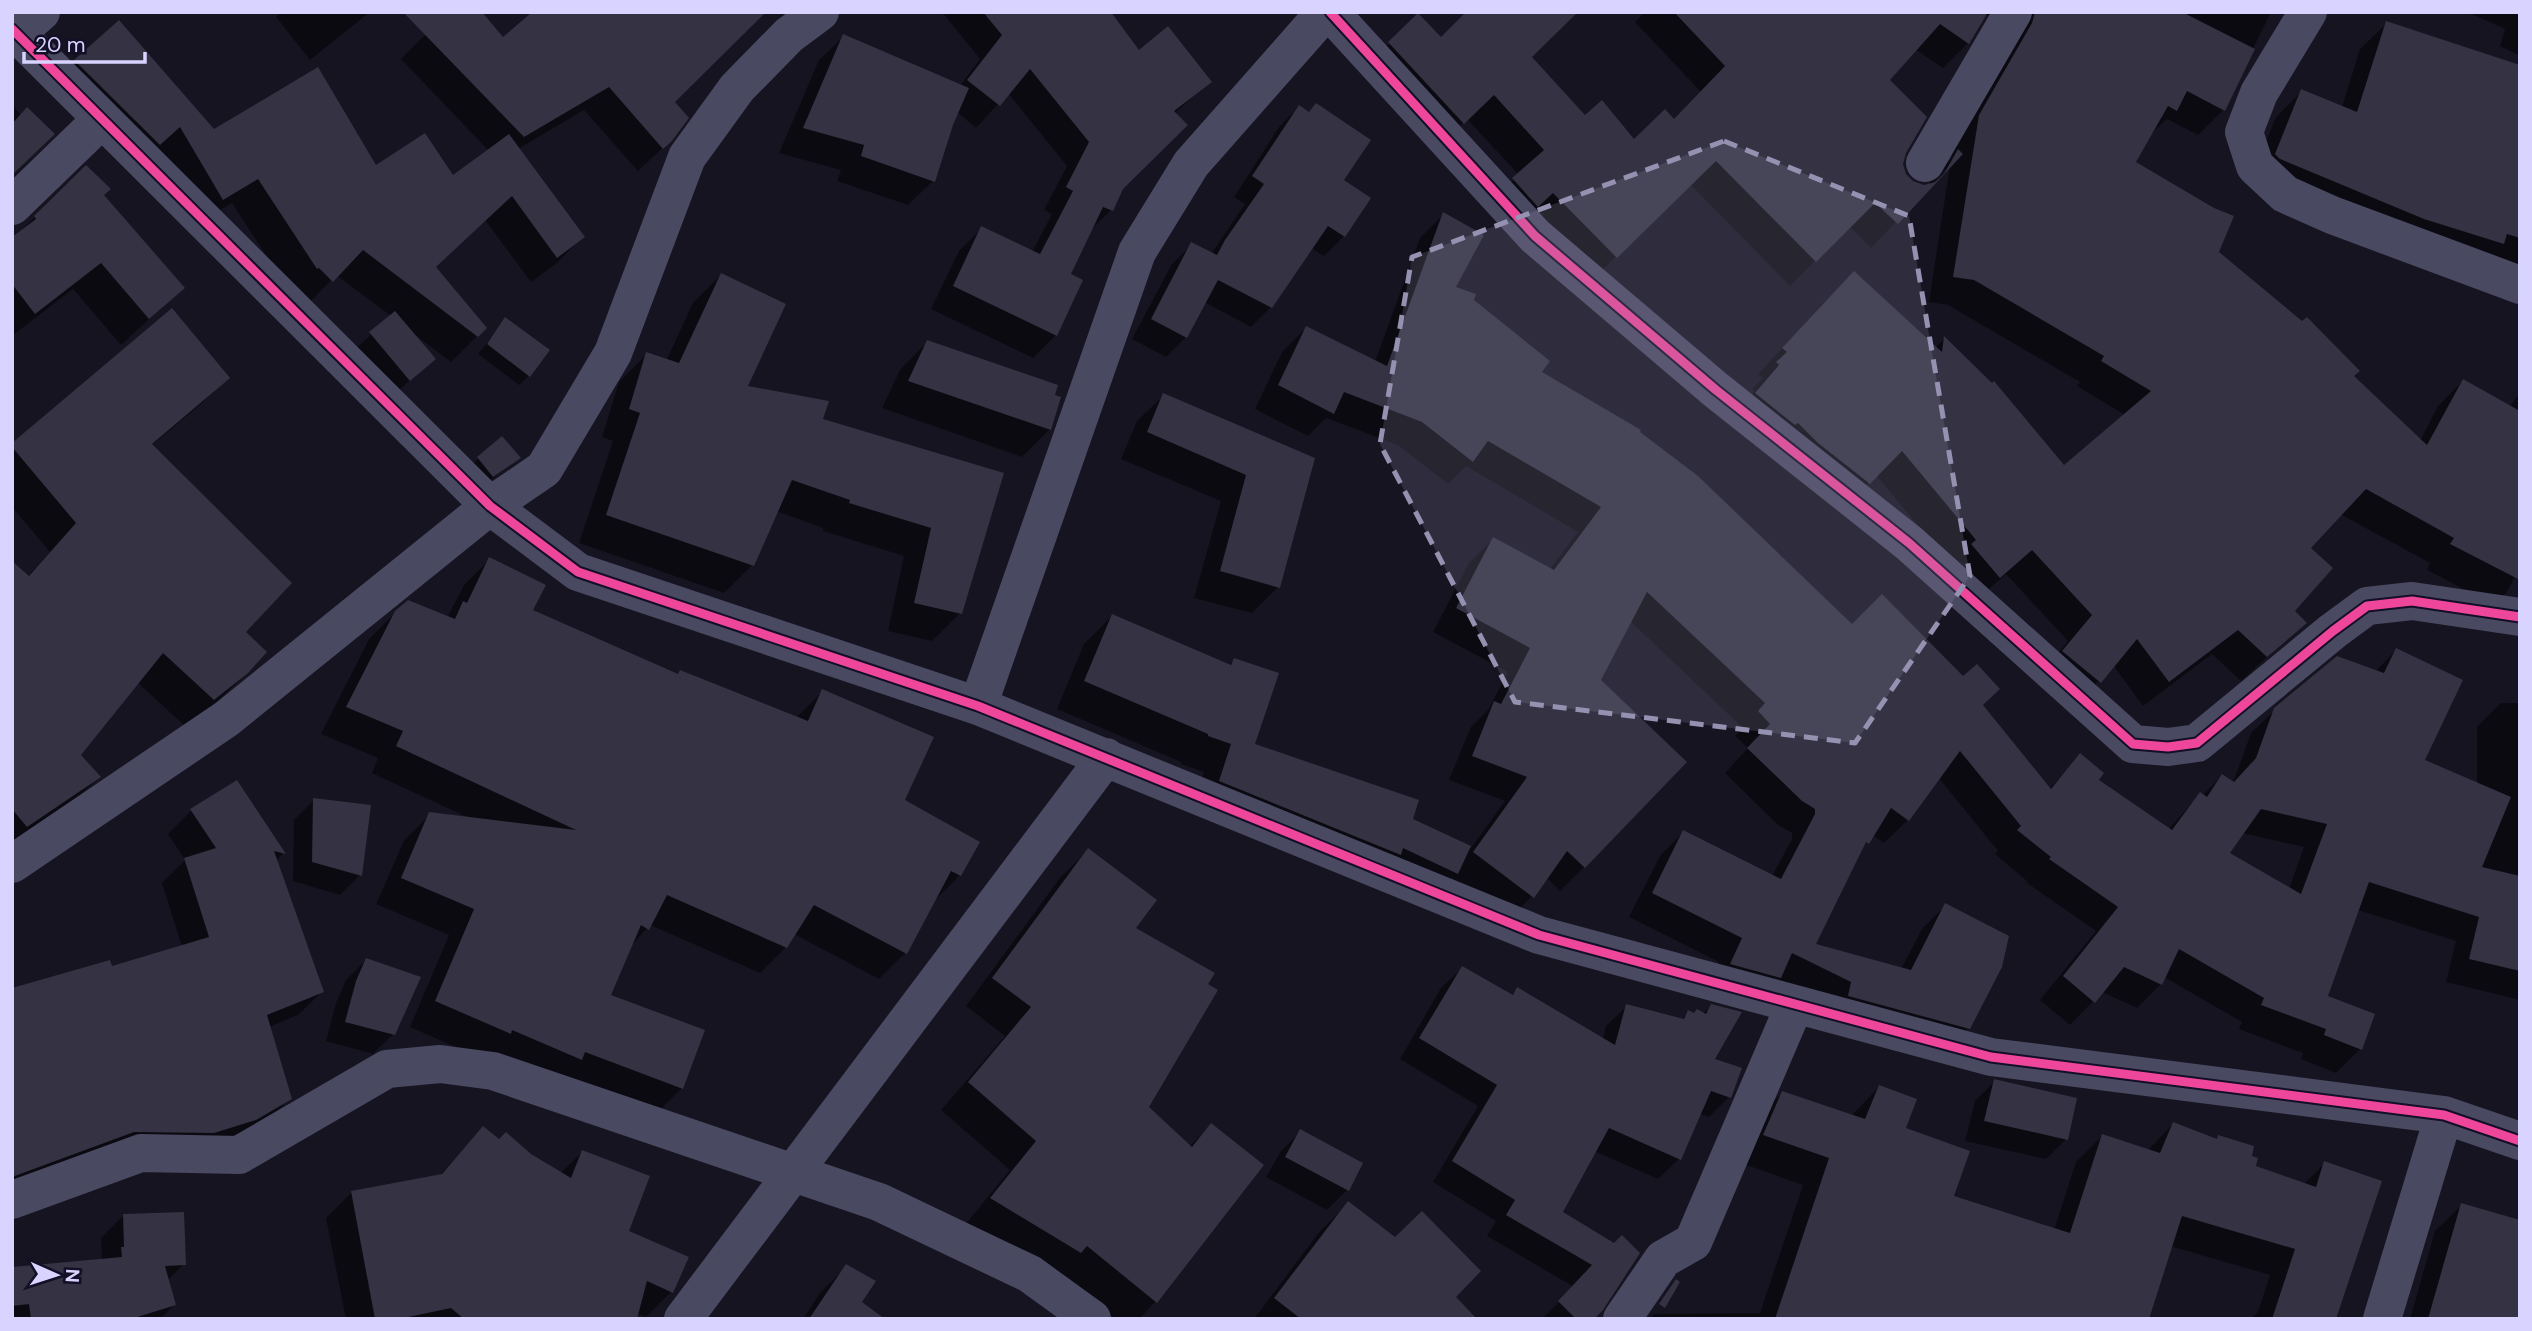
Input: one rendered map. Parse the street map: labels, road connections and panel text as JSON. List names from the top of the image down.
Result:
{
  "scale_bar": "20 m",
  "north": "right"
}
